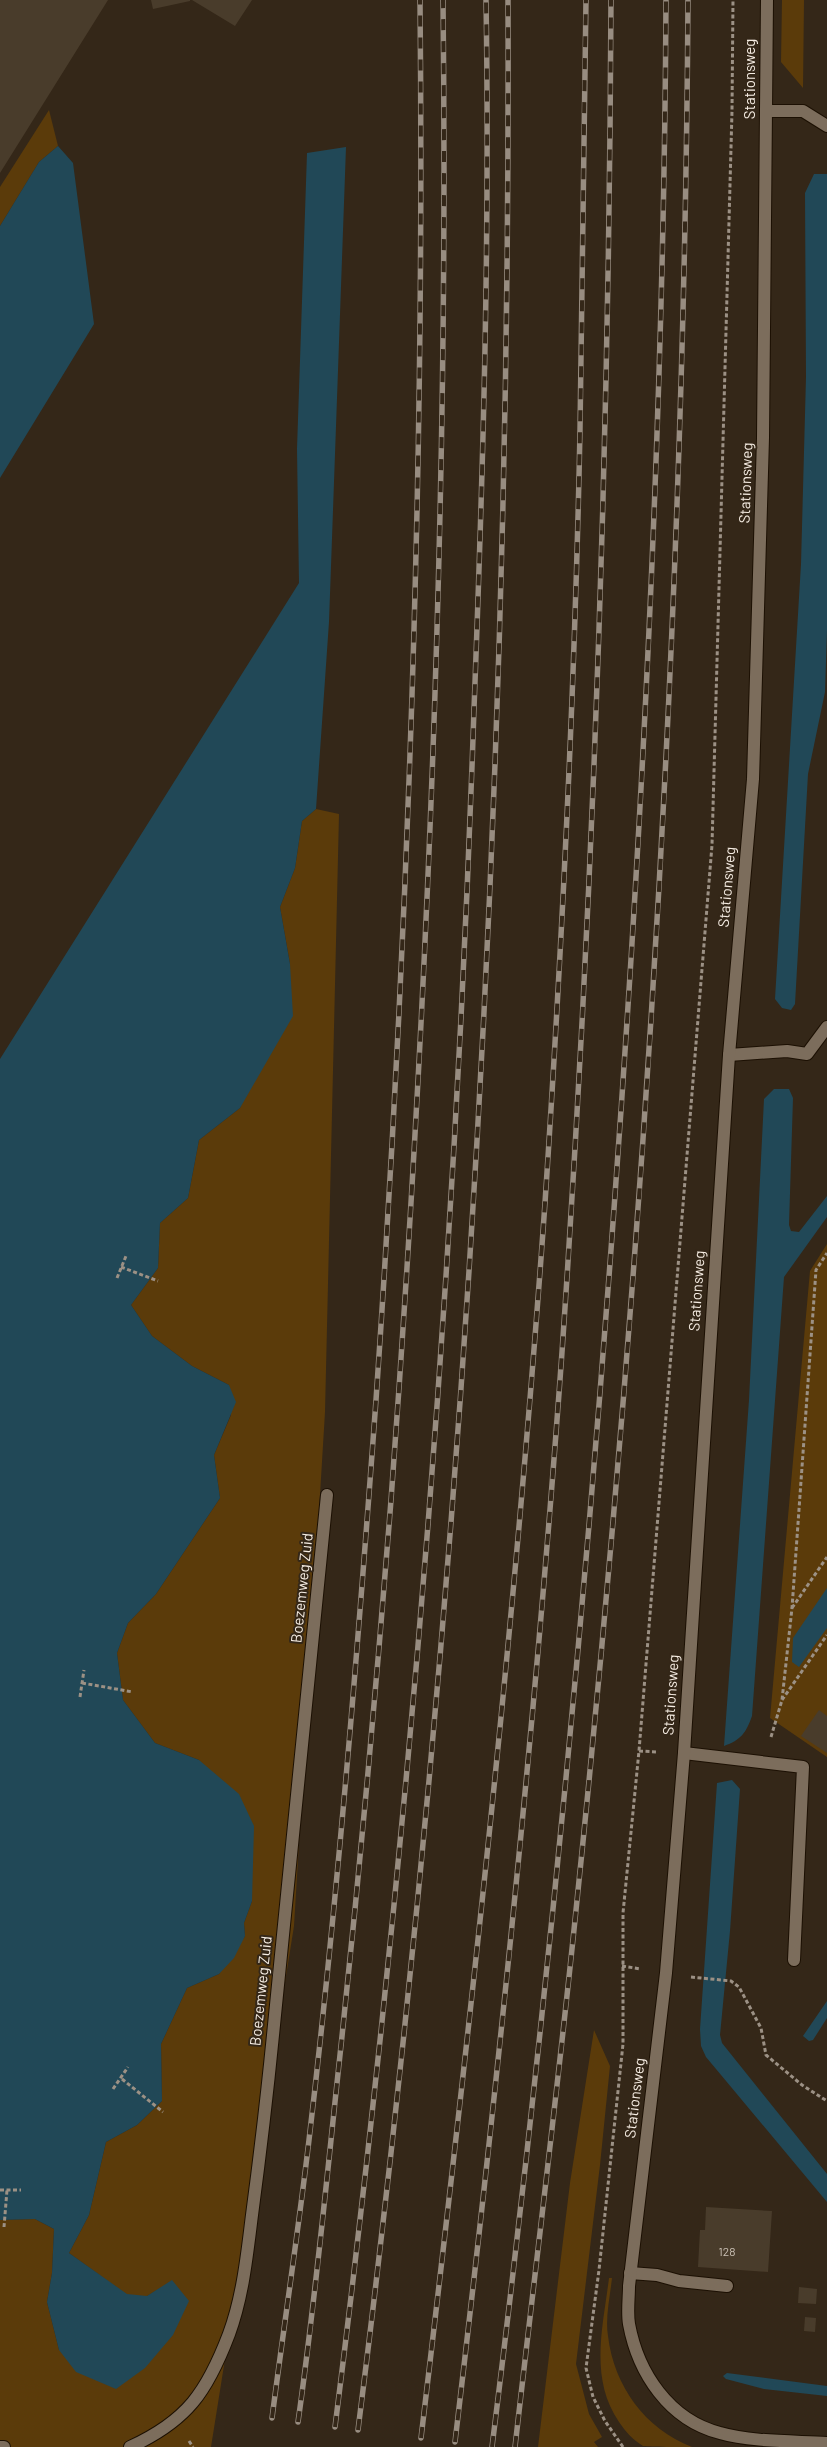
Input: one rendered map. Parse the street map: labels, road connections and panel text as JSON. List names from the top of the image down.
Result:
{
  "streets": {
    "street": ["Stationsweg", "Boezemweg Zuid"]
  },
  "house_numbers": ["128"]
}
